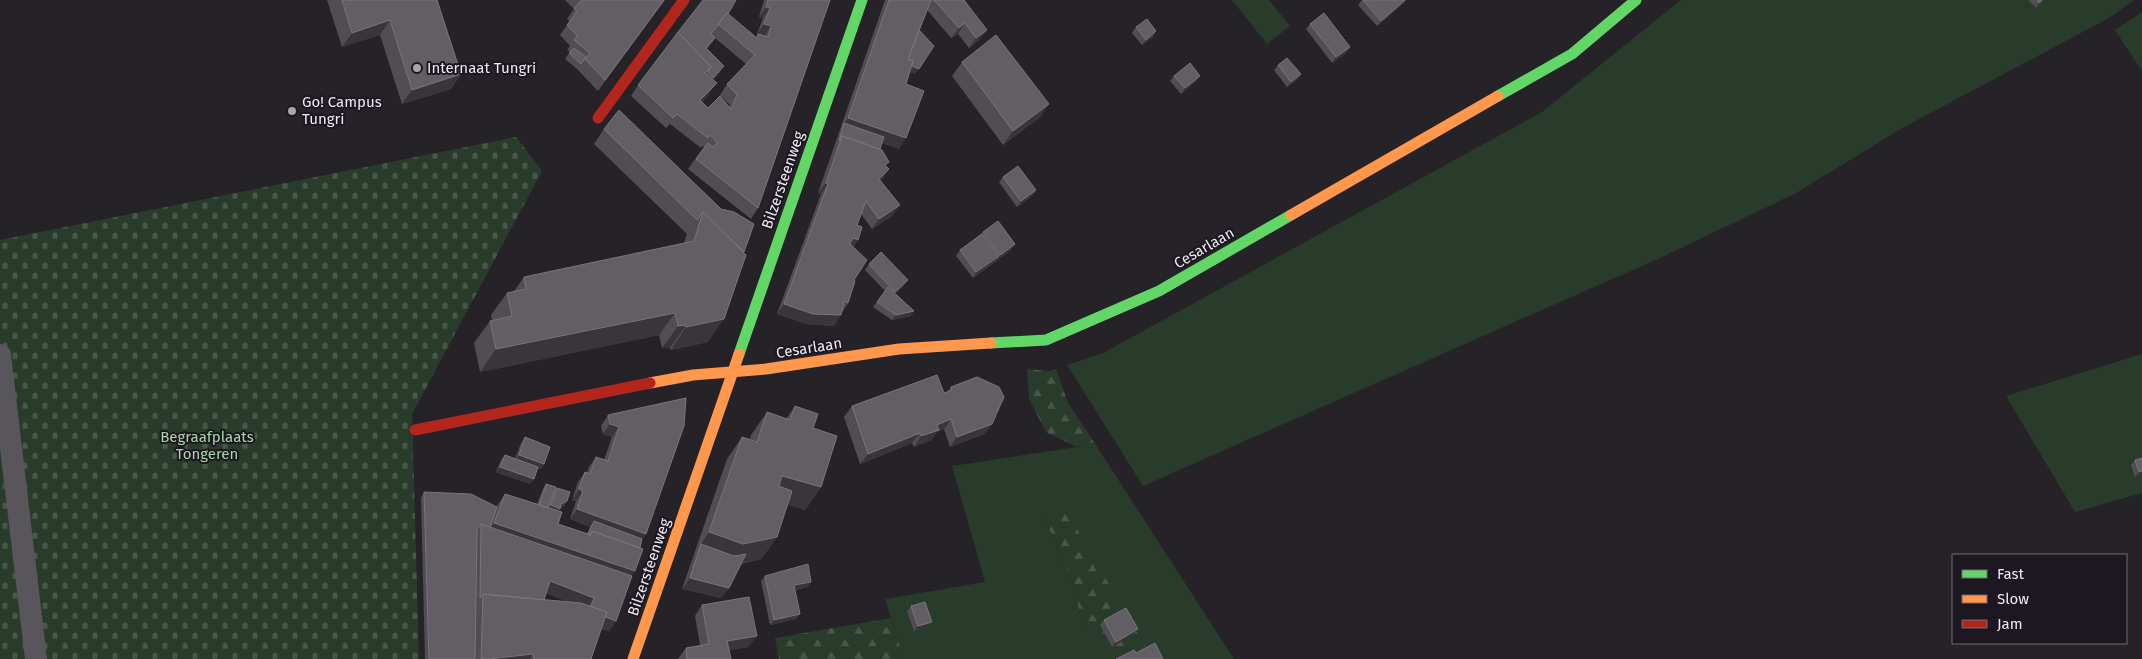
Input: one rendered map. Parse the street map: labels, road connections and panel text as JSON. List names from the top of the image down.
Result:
{
  "streets": {
    "street": ["Bilzersteenweg", "Cesarlaan"]
  },
  "crossings": [
    ["Bilzersteenweg", "Cesarlaan"]
  ],
  "parks": ["Begraafplaats Tongeren"],
  "places": ["Internaat Tungri", "Go! Campus Tungri"],
  "legend": ["Fast", "Slow", "Jam"]
}
